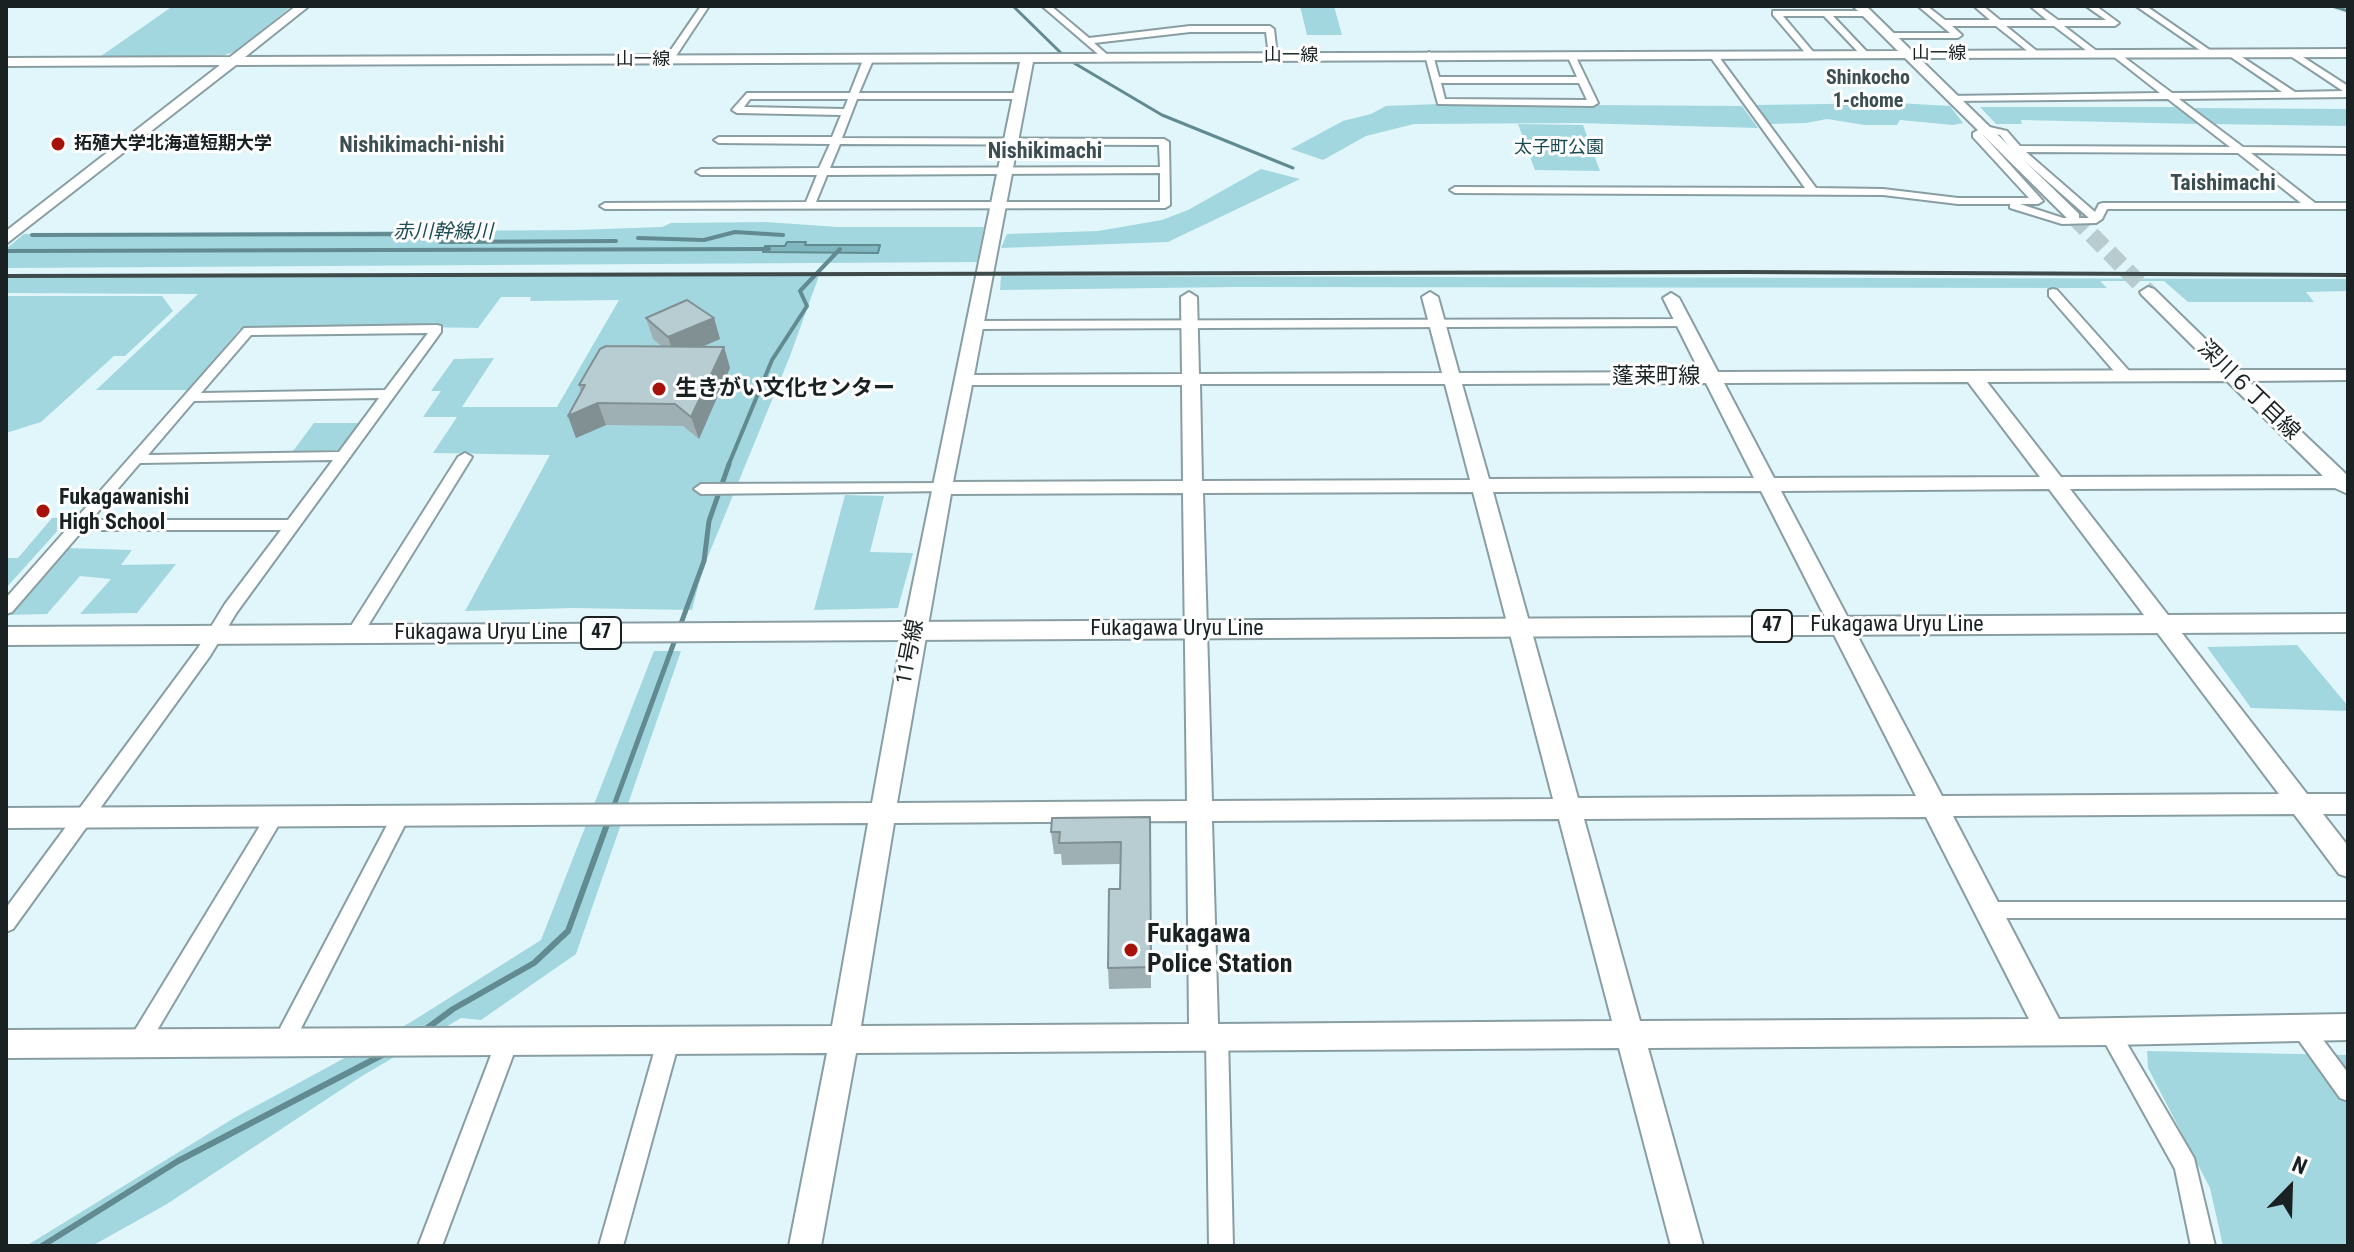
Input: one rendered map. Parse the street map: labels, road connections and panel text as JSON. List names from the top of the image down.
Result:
{
  "streets": {
    "main road": ["Fukagawa Uryu Line", "47"],
    "street": [
      "山一線",
      "蓬莱町線",
      "深川６丁目線",
      "11号線"
    ]
  },
  "crossings": [
    ["山一線", "11号線"],
    ["蓬莱町線", "深川６丁目線"],
    ["蓬莱町線", "11号線"],
    ["Fukagawa Uryu Line", "11号線"]
  ],
  "districts": [
    "Shinkocho 1-chome",
    "Nishikimachi-nishi",
    "Nishikimachi",
    "Taishimachi"
  ],
  "water": ["赤川幹線川"],
  "parks": ["太子町公園"],
  "places": [
    "拓殖大学北海道短期大学",
    "生きがい文化センター",
    "Fukagawanishi High School",
    "Fukagawa Police Station"
  ],
  "north": "top right"
}
